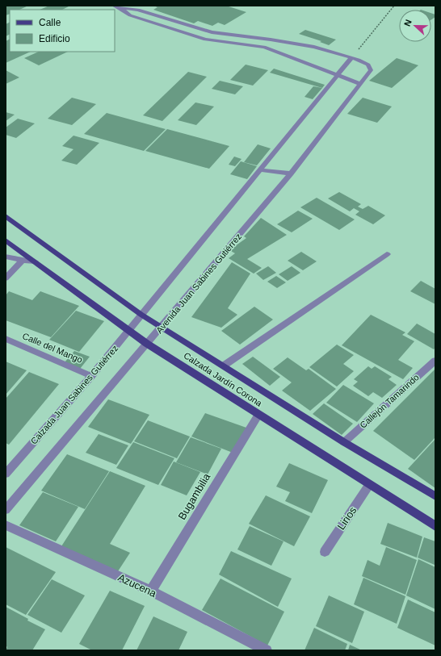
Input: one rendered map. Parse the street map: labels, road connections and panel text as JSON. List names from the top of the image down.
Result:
{
  "streets": {
    "main road": ["Calzada Jardín Corona"],
    "street": [
      "Avenida Juan Sabines Gutiérrez",
      "Calle del Mango",
      "Calzada Juan Sabines Gutiérrez",
      "Callejón Tamarindo",
      "Bugambilia",
      "Lirios",
      "Azucena"
    ]
  },
  "crossings": [
    ["Avenida Juan Sabines Gutiérrez", "Calzada Jardín Corona"],
    ["Calle del Mango", "Calzada Juan Sabines Gutiérrez"],
    ["Calzada Jardín Corona", "Calzada Juan Sabines Gutiérrez"],
    ["Calzada Jardín Corona", "Callejón Tamarindo"],
    ["Calzada Jardín Corona", "Bugambilia"],
    ["Calzada Jardín Corona", "Lirios"],
    ["Bugambilia", "Azucena"]
  ],
  "legend": ["Calle", "Edificio"],
  "north": "left"
}
